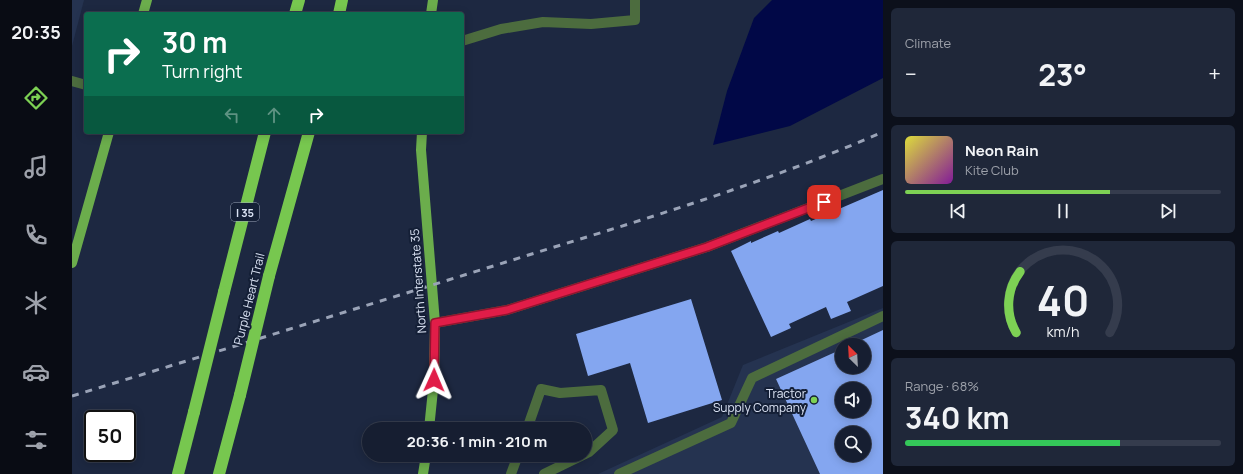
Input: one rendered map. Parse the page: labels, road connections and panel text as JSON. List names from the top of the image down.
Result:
{
  "streets": {
    "highway": ["I 35", "Purple Heart Trail"],
    "main road": ["North Interstate 35"]
  },
  "places": ["Tractor Supply Company"],
  "north": "top left",
  "page": {
    "tabs": "20:35",
    "tile": [
      "Climate",
      ["Range · 68%", "340 km"]
    ],
    "turn": ["30 m", "Turn right"],
    "heat": ["−", "23°", "+"],
    "song": ["Neon Rain", "Kite Club"],
    "limit": "50",
    "trip": "20:36 · 1 min · 210 m",
    "gauge": ["40", "km/h"]
  }
}
